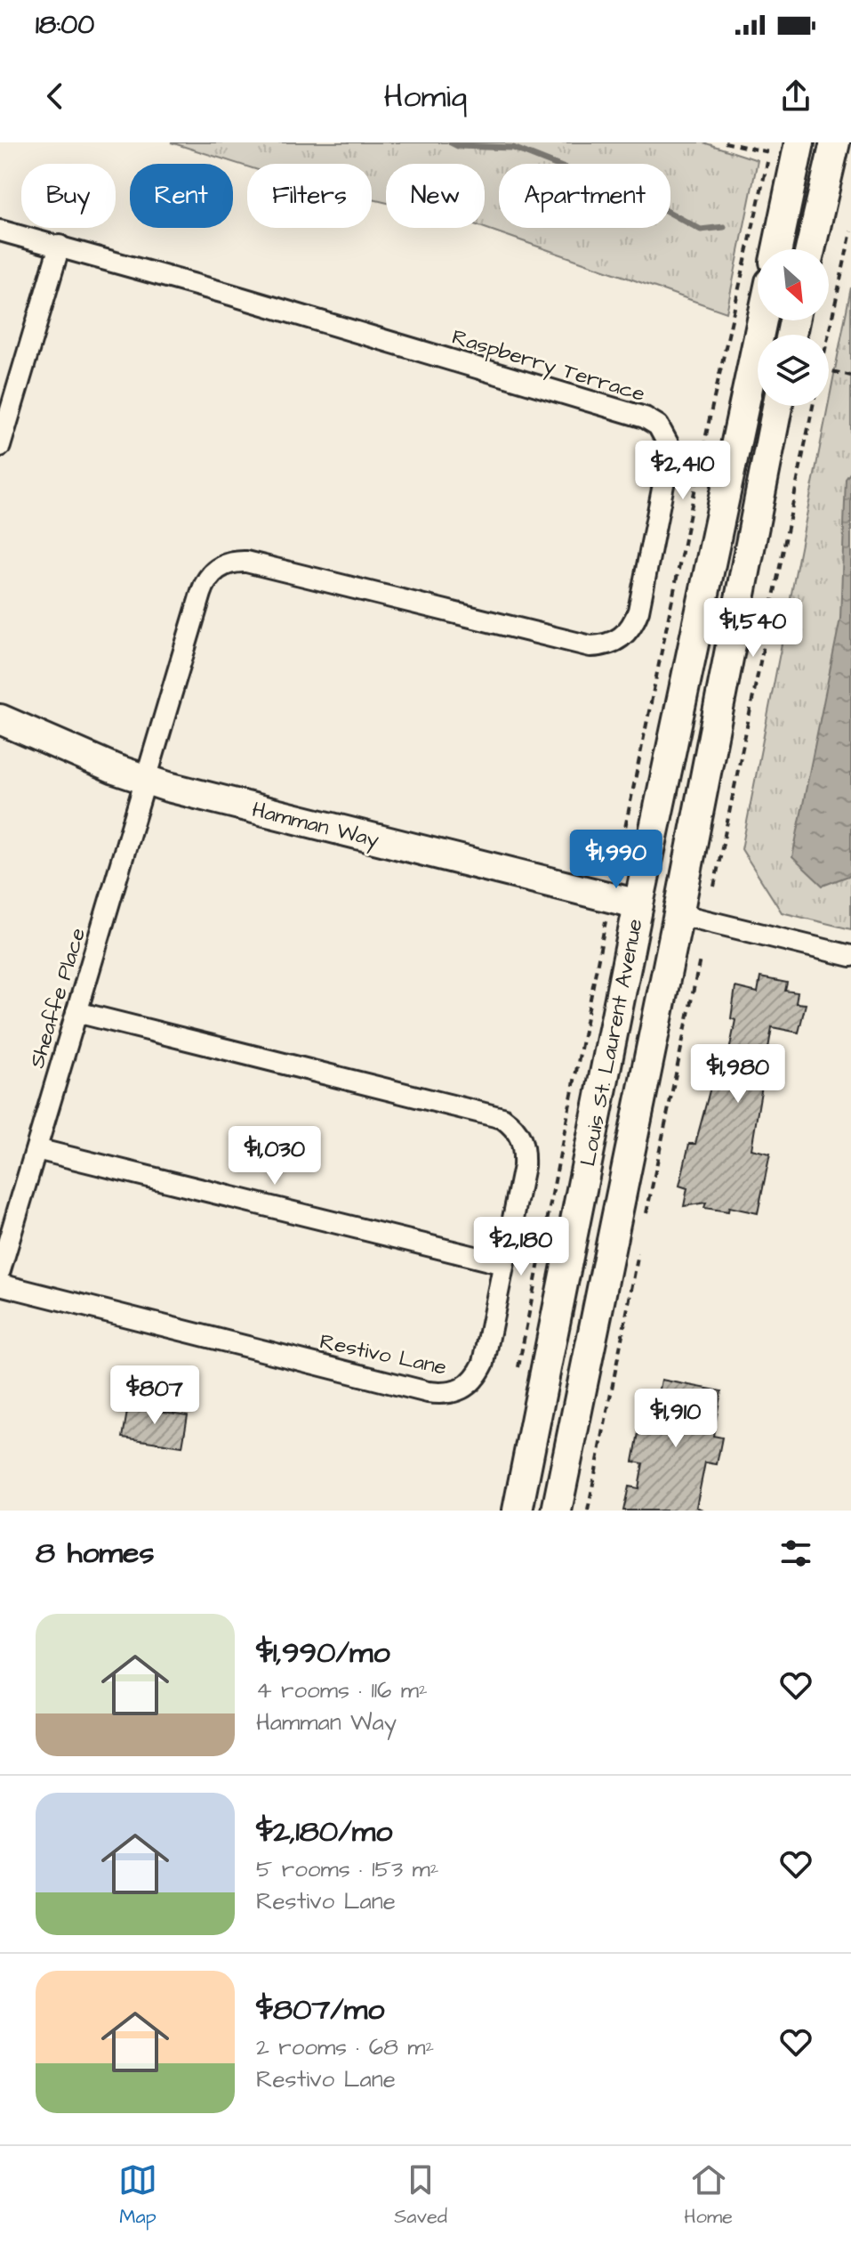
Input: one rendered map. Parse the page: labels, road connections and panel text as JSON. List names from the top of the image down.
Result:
{
  "streets": {
    "main road": ["Hamman Way", "Louis St. Laurent Avenue"],
    "street": ["Raspberry Terrace", "Sheaffe Place", "Restivo Lane"]
  },
  "crossings": [
    ["Raspberry Terrace", "Hamman Way"],
    ["Raspberry Terrace", "Sheaffe Place"],
    ["Hamman Way", "Sheaffe Place"],
    ["Hamman Way", "Louis St. Laurent Avenue"],
    ["Sheaffe Place", "Restivo Lane"]
  ],
  "north": "bottom right",
  "page": {
    "status": "18:00",
    "header": "Homiq",
    "chip": [
      "Buy",
      "Rent",
      "Filters",
      "New",
      "Apartment"
    ],
    "price": [
      "$2,410",
      "$1,540",
      "$1,990",
      "$1,980",
      "$1,030",
      "$2,180",
      "$807",
      "$1,910"
    ],
    "heading": "8 homes",
    "list": [
      {
        "name": "$1,990/mo",
        "note": "4 rooms · 116 m² · Hamman Way"
      },
      {
        "name": "$2,180/mo",
        "note": "5 rooms · 153 m² · Restivo Lane"
      },
      {
        "name": "$807/mo",
        "note": "2 rooms · 68 m² · Restivo Lane"
      }
    ],
    "tabs": ["Map", "Saved", "Home"]
  }
}
